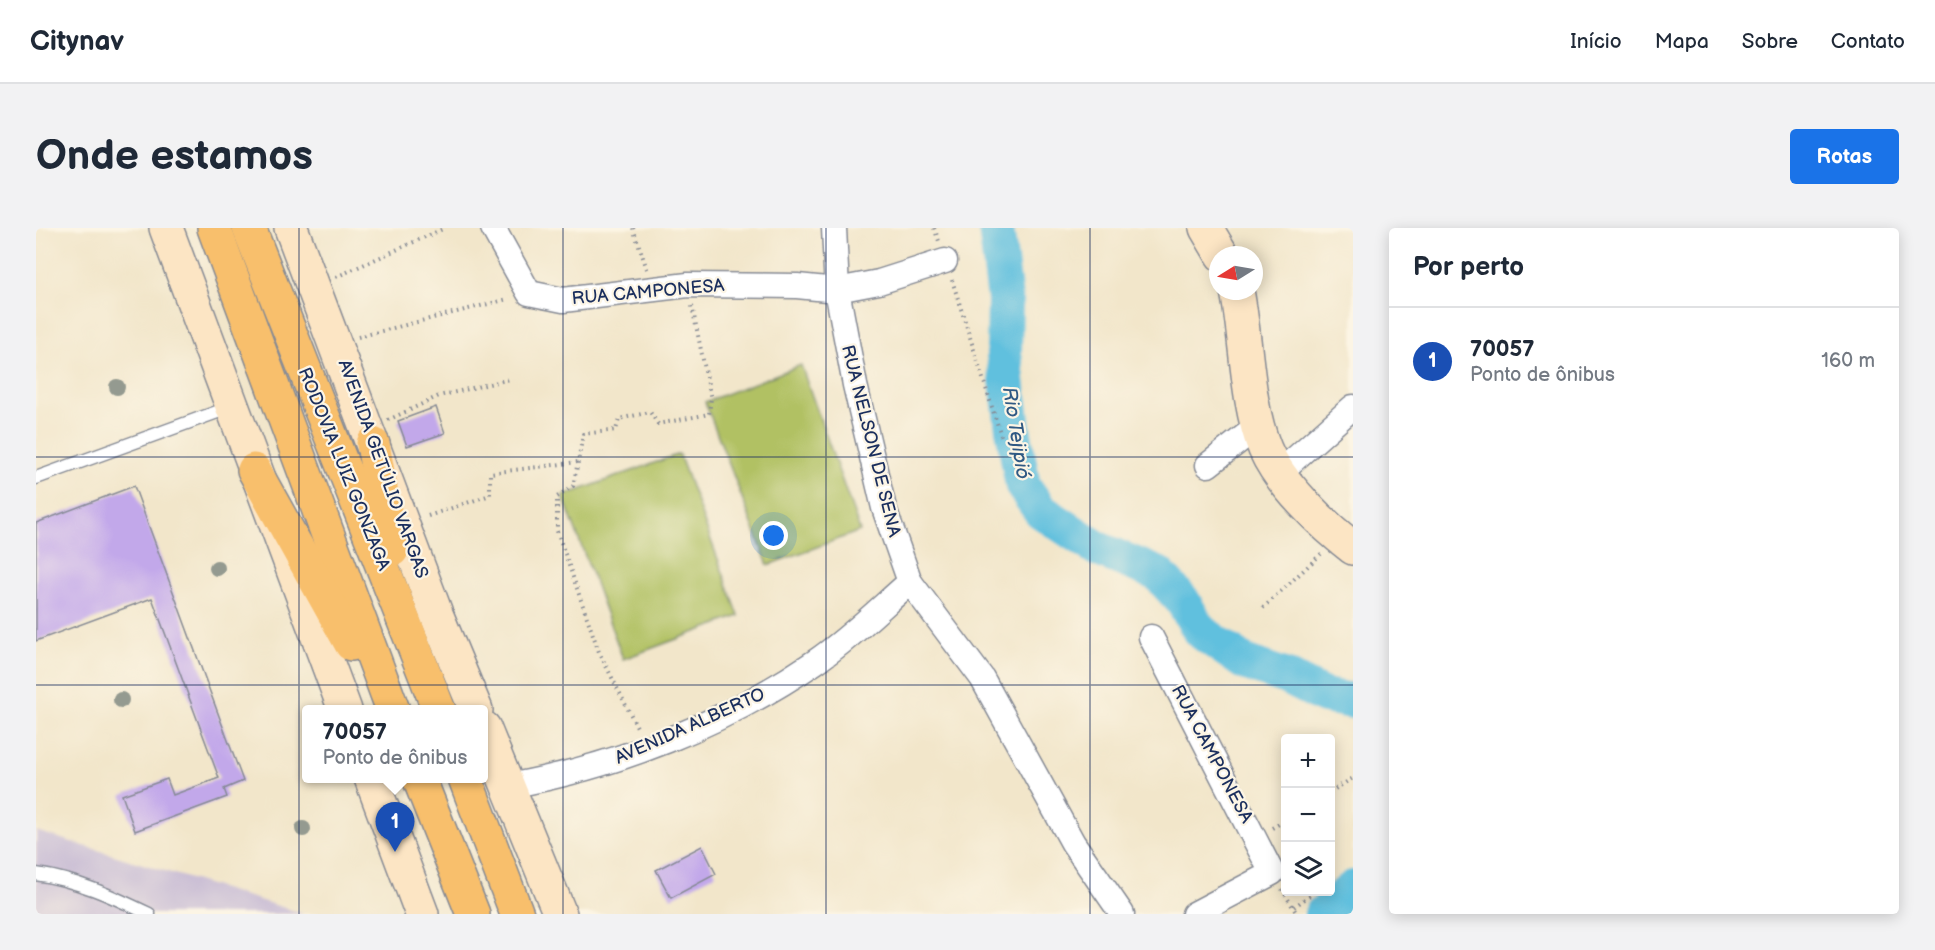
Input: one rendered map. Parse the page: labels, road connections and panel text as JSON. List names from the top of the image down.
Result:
{
  "streets": {
    "highway": ["RODOVIA LUIZ GONZAGA"],
    "street": [
      "RUA CAMPONESA",
      "RUA NELSON DE SENA",
      "AVENIDA GETÚLIO VARGAS",
      "AVENIDA ALBERTO"
    ]
  },
  "crossings": [
    ["RUA CAMPONESA", "RUA NELSON DE SENA"],
    ["RUA NELSON DE SENA", "AVENIDA ALBERTO"]
  ],
  "water": ["Rio Tejipió"],
  "north": "left",
  "page": {
    "header": "Citynav",
    "nav": [
      "Início",
      "Mapa",
      "Sobre",
      "Contato"
    ],
    "buttons": "Rotas",
    "title": "Onde estamos",
    "heading": "Por perto",
    "list": [
      {
        "mark": "1",
        "name": "70057",
        "note": "Ponto de ônibus",
        "value": "160 m"
      }
    ],
    "popup": ["70057", "Ponto de ônibus"],
    "map_buttons": ["+", "−"],
    "pins": "1"
  }
}
